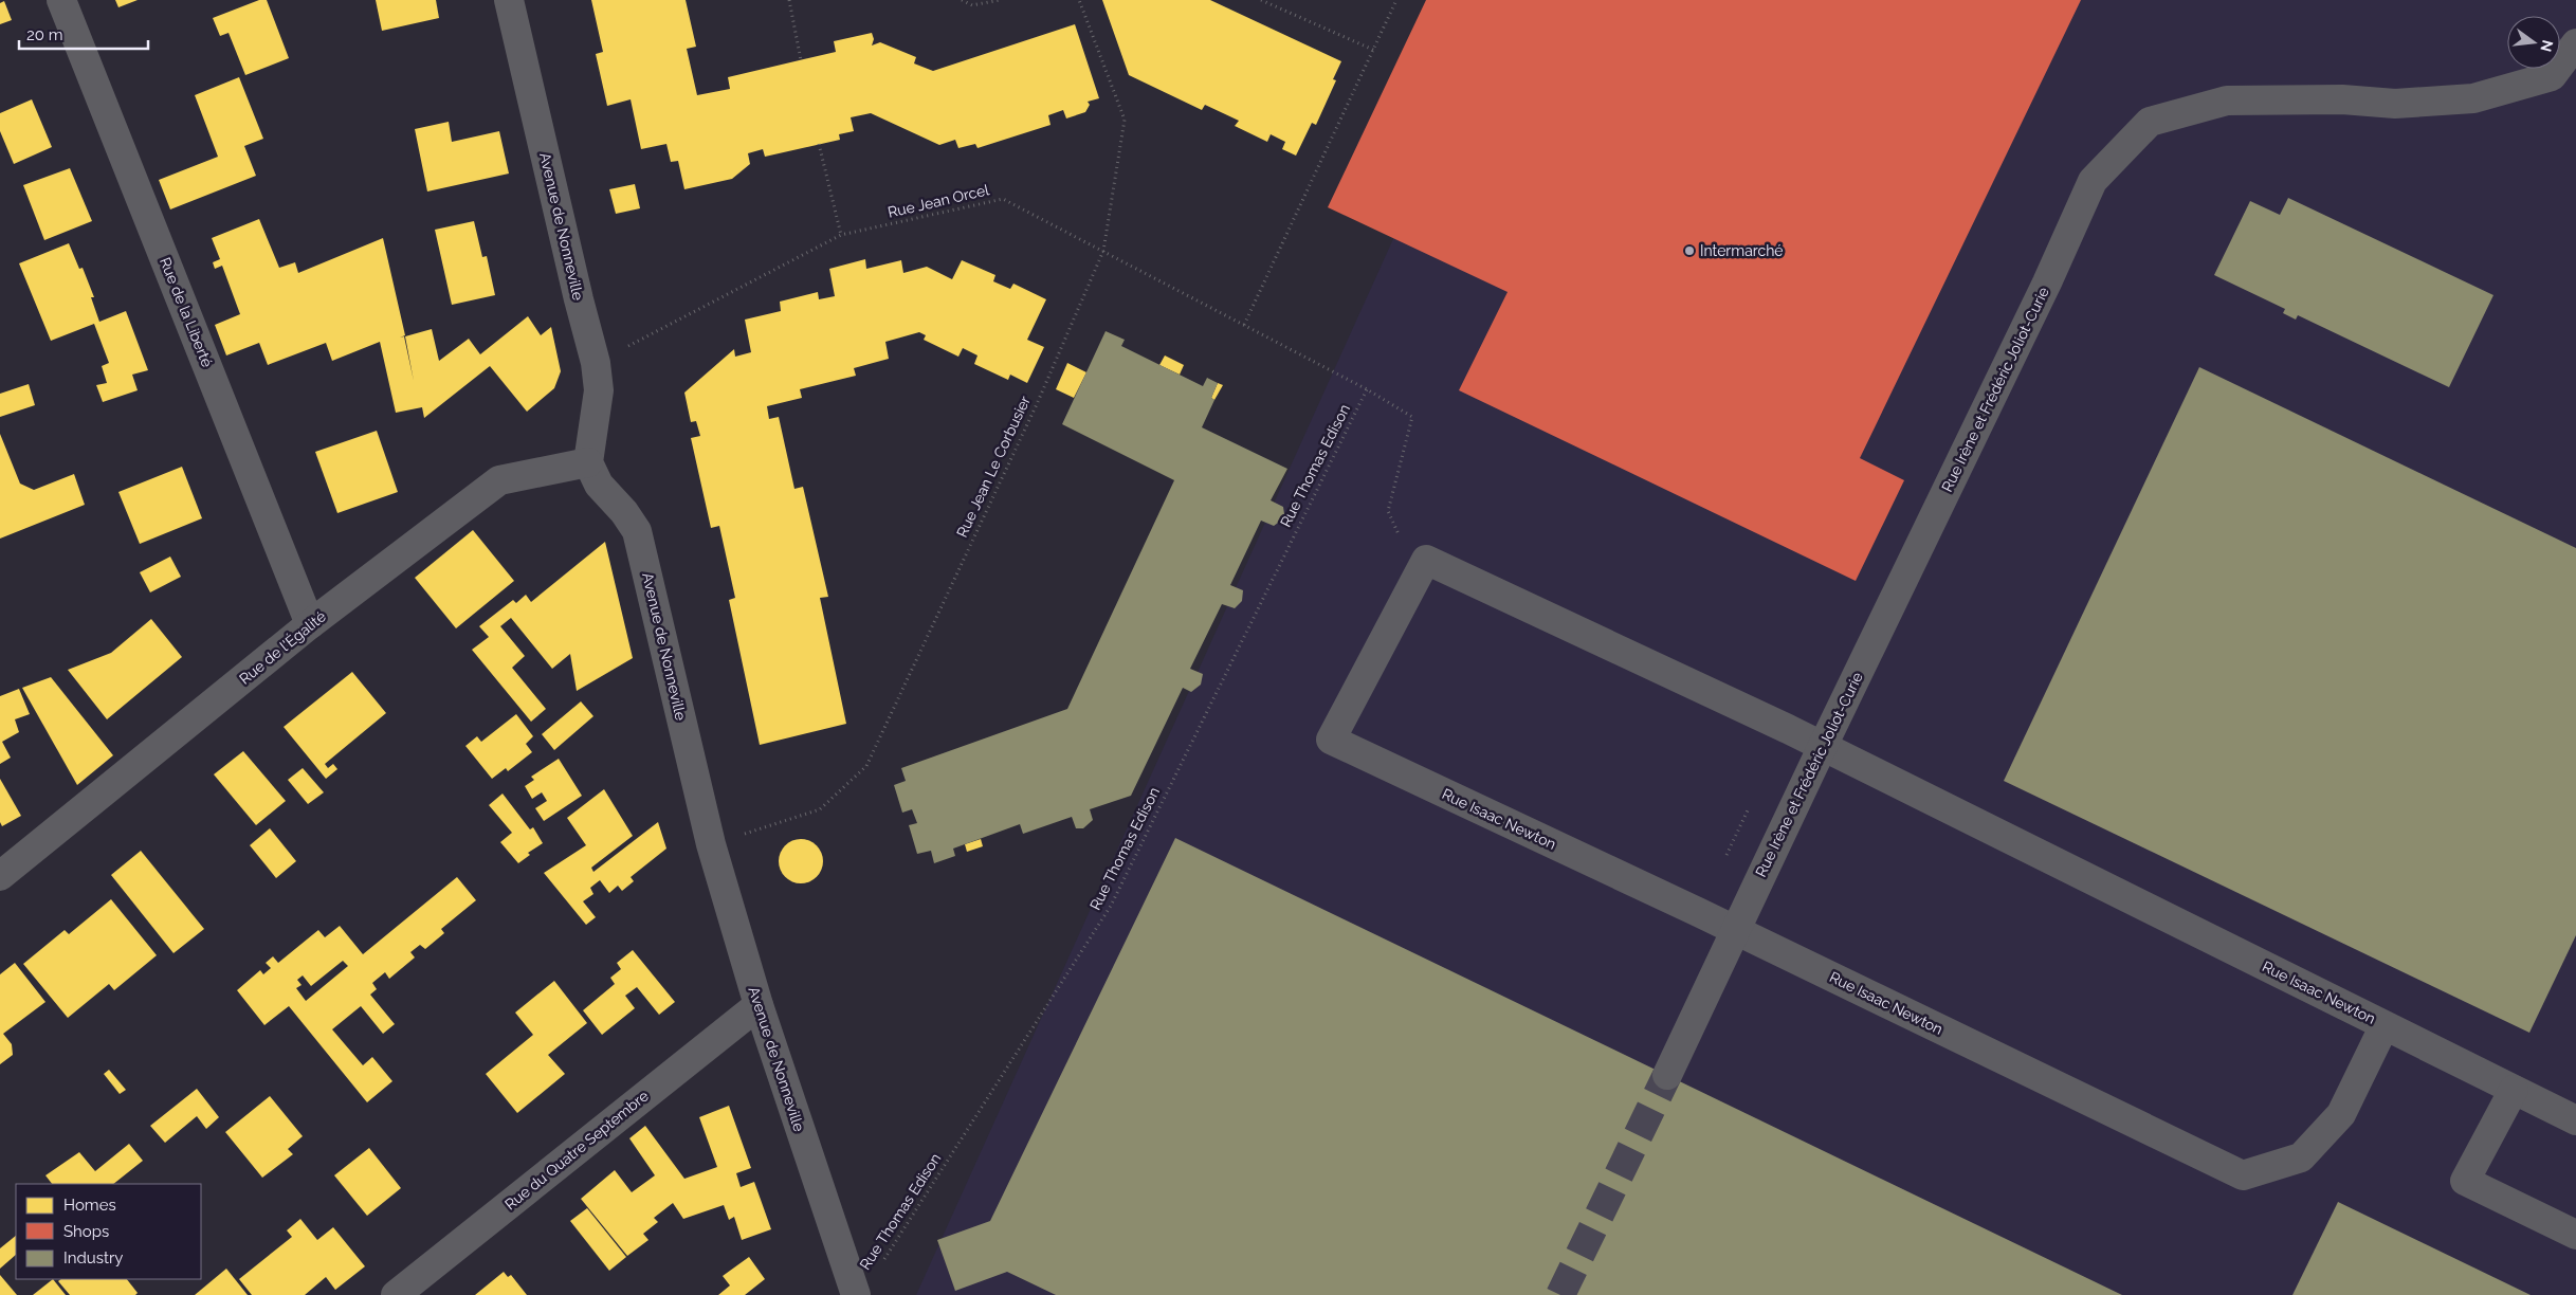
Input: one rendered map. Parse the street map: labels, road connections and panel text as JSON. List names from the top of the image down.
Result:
{
  "streets": {
    "street": [
      "Avenue de Nonneville",
      "Rue de la Liberté",
      "Rue Irène et Frédéric Joliot-Curie",
      "Rue de l'Égalité",
      "Rue Isaac Newton",
      "Rue du Quatre Septembre"
    ],
    "path": ["Rue Jean Orcel", "Rue Thomas Edison", "Rue Jean Le Corbusier"]
  },
  "crossings": [
    ["Rue Jean Orcel", "Avenue de Nonneville"],
    ["Rue Jean Orcel", "Rue Thomas Edison"],
    ["Rue Jean Orcel", "Rue Jean Le Corbusier"],
    ["Rue Jean Orcel", "Rue Isaac Newton"],
    ["Avenue de Nonneville", "Rue Jean Le Corbusier"],
    ["Avenue de Nonneville", "Rue de l'Égalité"],
    ["Avenue de Nonneville", "Rue du Quatre Septembre"],
    ["Rue de la Liberté", "Rue de l'Égalité"],
    ["Rue Irène et Frédéric Joliot-Curie", "Rue Isaac Newton"]
  ],
  "places": ["Intermarché"],
  "legend": ["Homes", "Shops", "Industry"],
  "scale_bar": "20 m",
  "north": "right"
}
